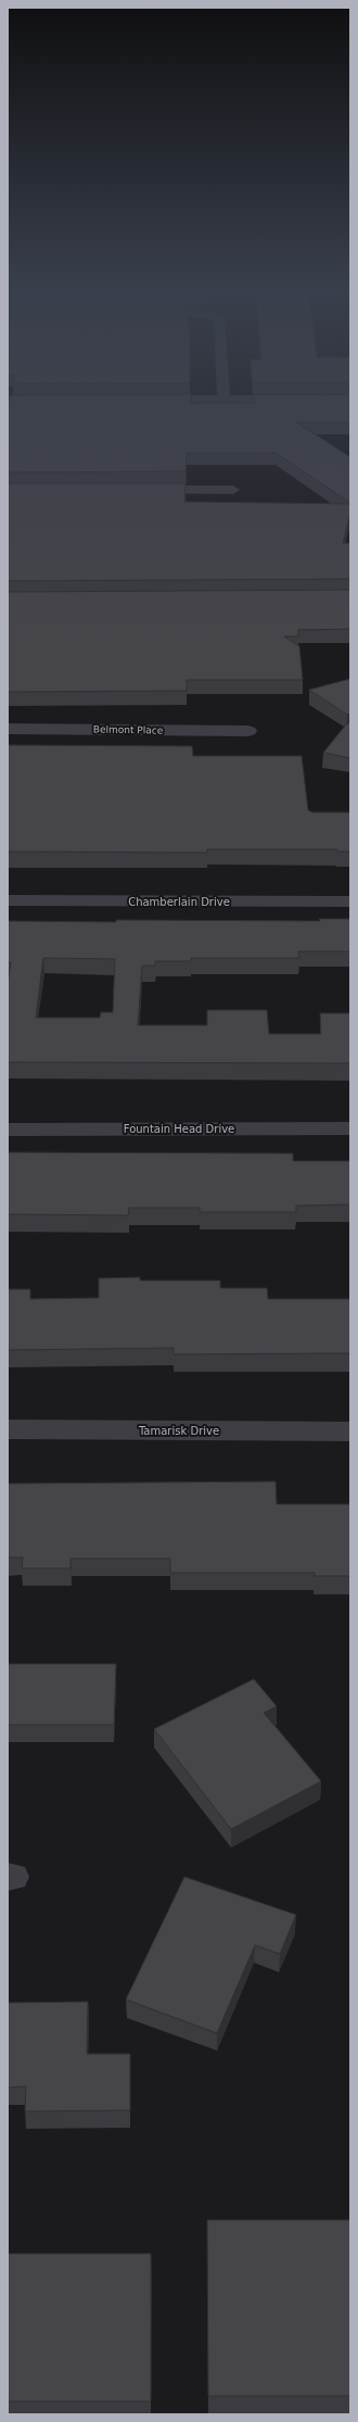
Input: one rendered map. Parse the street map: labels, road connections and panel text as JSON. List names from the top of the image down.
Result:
{
  "streets": {
    "street": [
      "Belmont Place",
      "Chamberlain Drive",
      "Fountain Head Drive",
      "Tamarisk Drive"
    ]
  }
}
